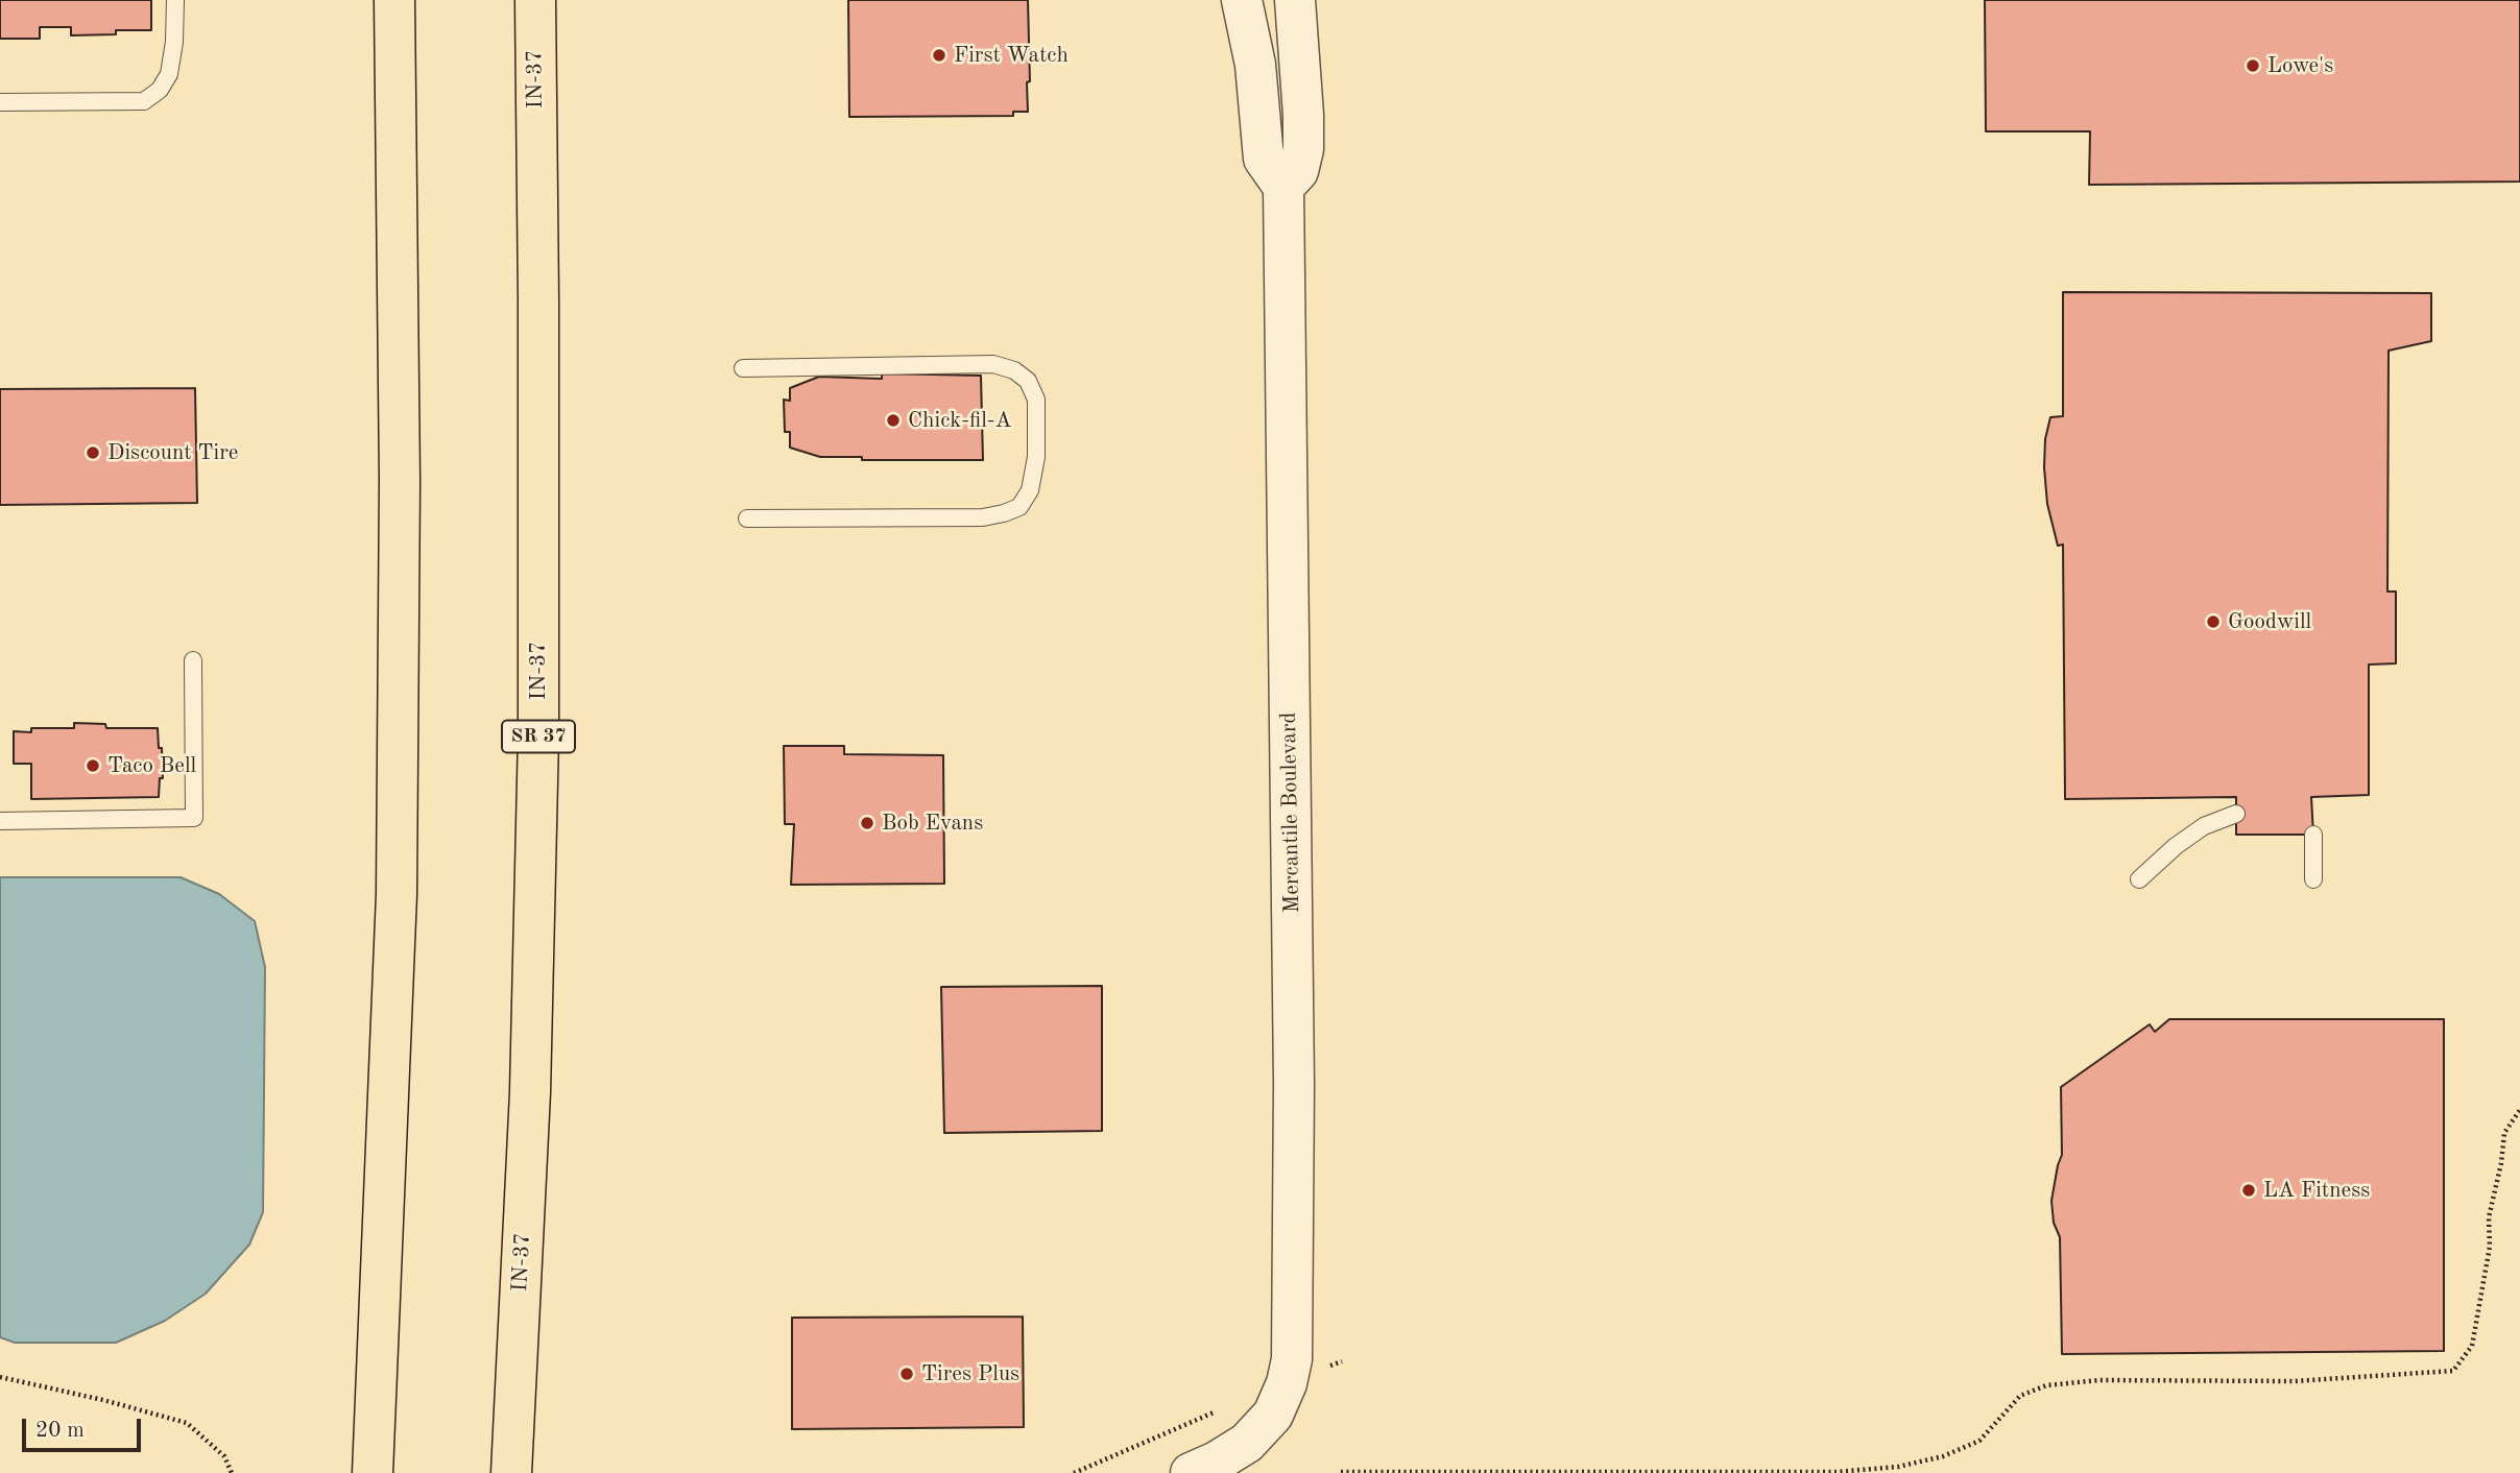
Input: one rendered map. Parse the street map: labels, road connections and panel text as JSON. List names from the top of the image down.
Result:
{
  "streets": {
    "highway": ["IN-37", "SR 37"],
    "street": ["Mercantile Boulevard"]
  },
  "places": [
    "First Watch",
    "Lowe's",
    "Chick-fil-A",
    "Discount Tire",
    "Goodwill",
    "Taco Bell",
    "Bob Evans",
    "LA Fitness",
    "Tires Plus"
  ],
  "scale_bar": "20 m"
}
